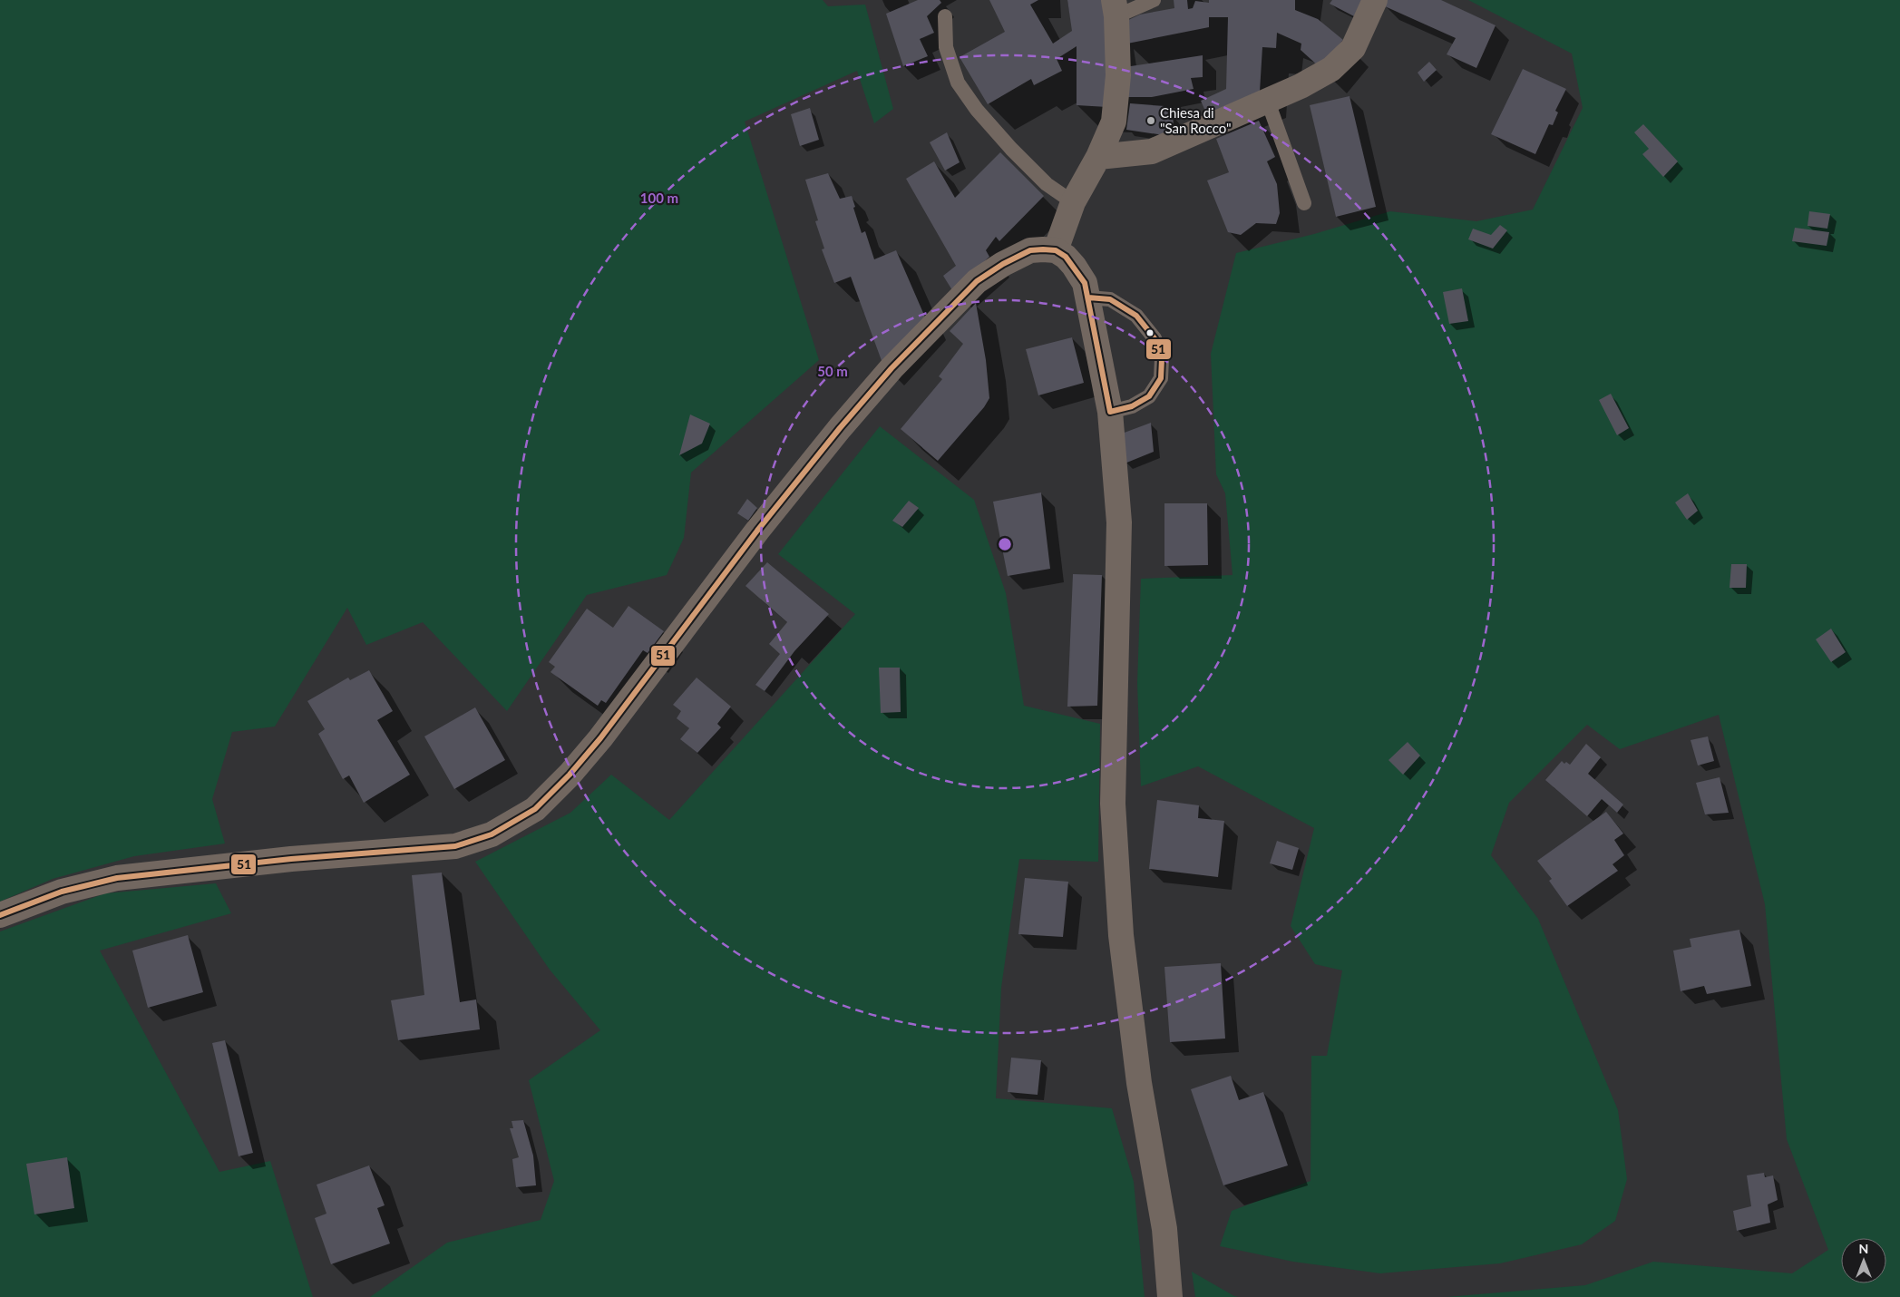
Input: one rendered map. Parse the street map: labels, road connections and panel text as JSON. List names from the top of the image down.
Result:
{
  "places": ["Chiesa di \"San Rocco\""],
  "lines": ["transit line 51"],
  "north": "top",
  "rings": ["100 m", "50 m"]
}
